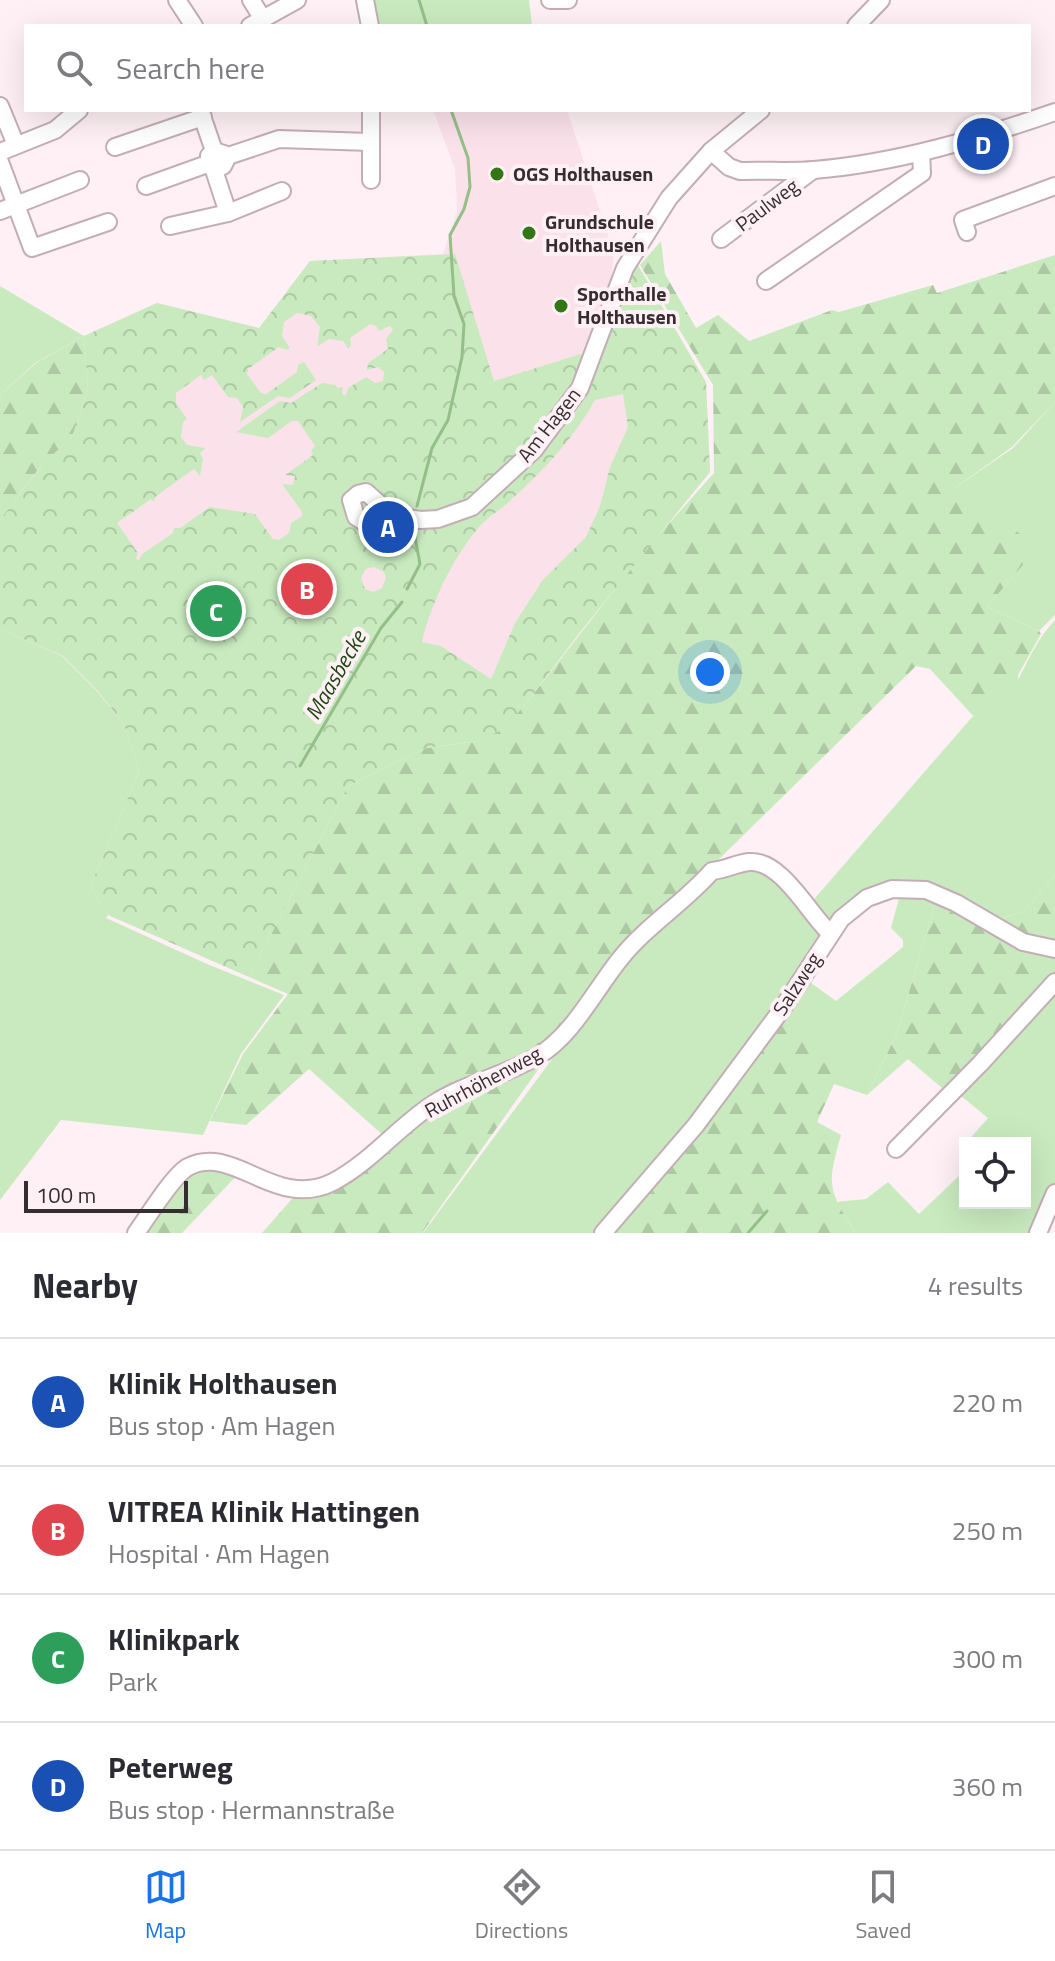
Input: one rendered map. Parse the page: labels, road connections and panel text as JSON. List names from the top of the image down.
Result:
{
  "streets": {
    "street": [
      "Paulweg",
      "Am Hagen",
      "Salzweg",
      "Ruhrhöhenweg"
    ]
  },
  "crossings": [
    ["Salzweg", "Ruhrhöhenweg"]
  ],
  "water": ["Maasbecke"],
  "places": ["OGS Holthausen", "Grundschule Holthausen", "Sporthalle Holthausen"],
  "scale_bar": "100 m",
  "page": {
    "search": "Search here",
    "pins": [
      "D",
      "A",
      "B",
      "C"
    ],
    "scale": "100 m",
    "heading": ["Nearby", "4 results"],
    "list": [
      {
        "mark": "A",
        "name": "Klinik Holthausen",
        "note": "Bus stop · Am Hagen",
        "value": "220 m"
      },
      {
        "mark": "B",
        "name": "VITREA Klinik Hattingen",
        "note": "Hospital · Am Hagen",
        "value": "250 m"
      },
      {
        "mark": "C",
        "name": "Klinikpark",
        "note": "Park",
        "value": "300 m"
      },
      {
        "mark": "D",
        "name": "Peterweg",
        "note": "Bus stop · Hermannstraße",
        "value": "360 m"
      }
    ],
    "nav": ["Map", "Directions", "Saved"]
  }
}
